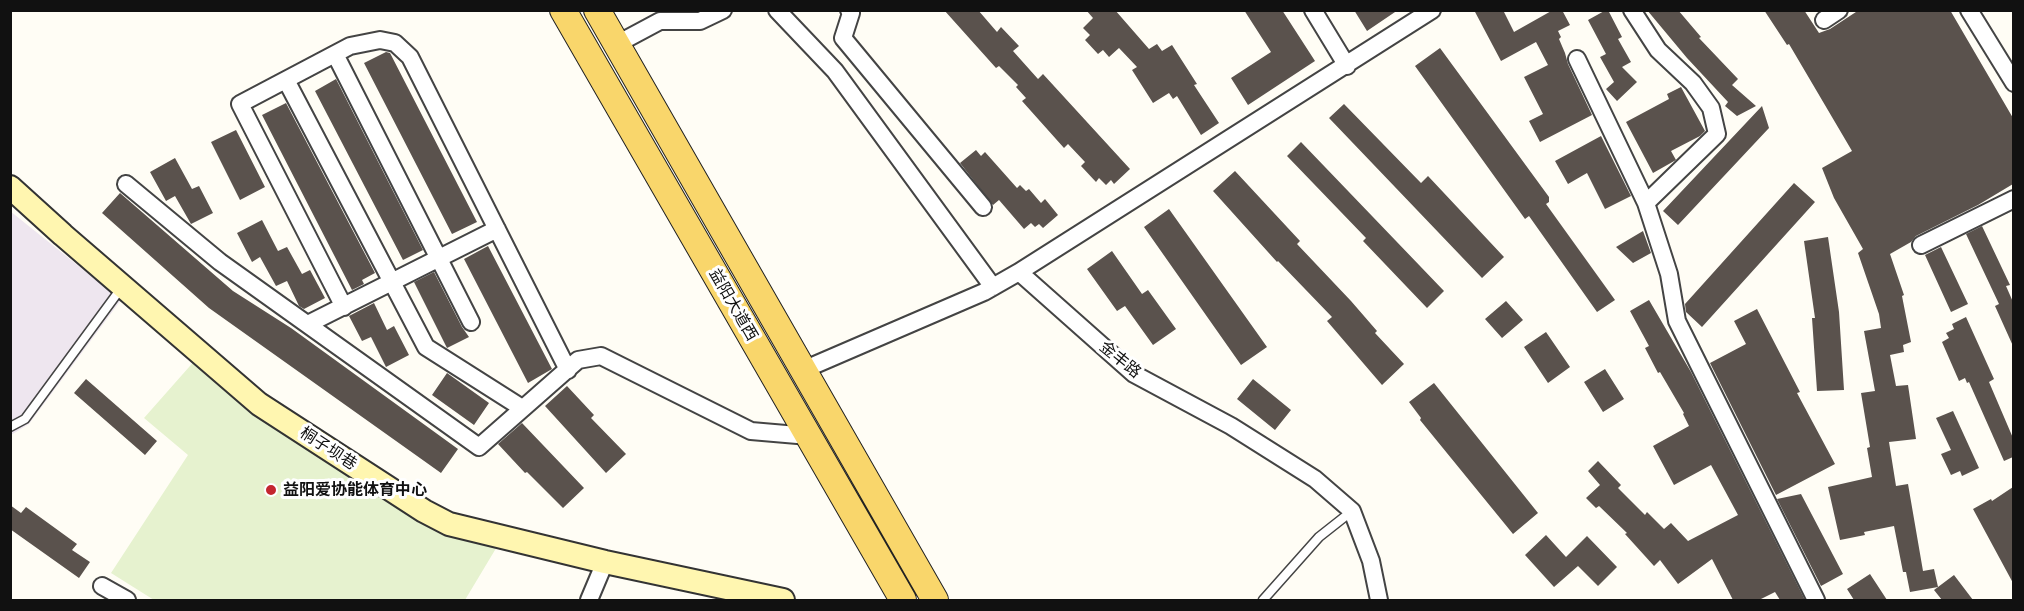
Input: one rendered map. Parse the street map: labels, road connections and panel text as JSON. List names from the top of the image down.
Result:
{
  "streets": {
    "main road": ["益阳大道西"],
    "street": ["金丰路", "桐子坝巷"]
  },
  "places": ["益阳爱协能体育中心"]
}
